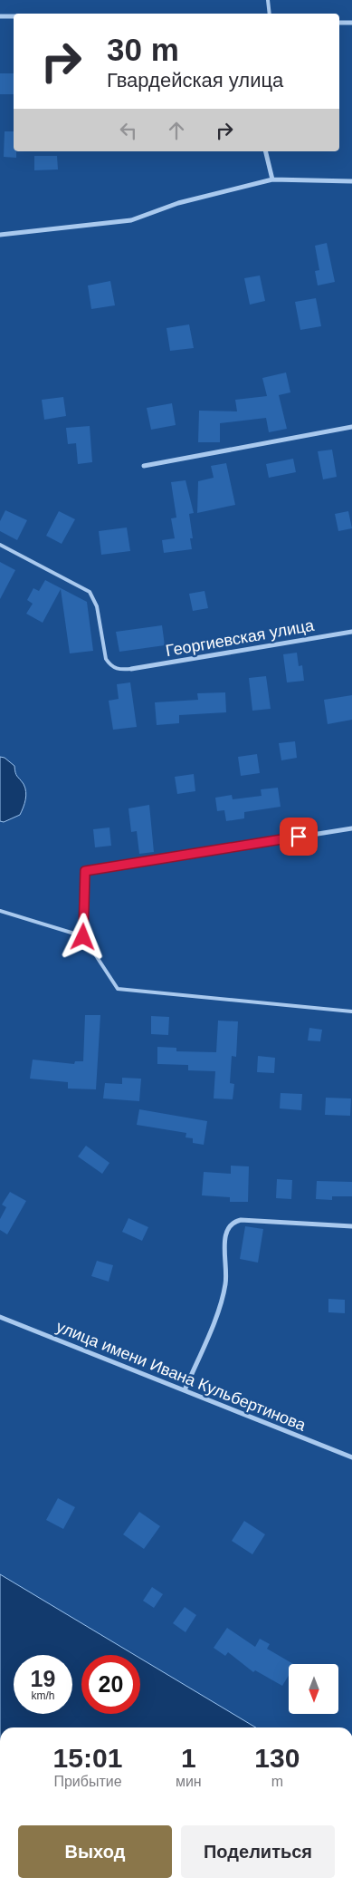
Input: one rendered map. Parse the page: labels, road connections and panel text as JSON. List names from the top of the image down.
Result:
{
  "streets": {
    "street": ["Георгиевская улица", "улица имени Ивана Кульбертинова"]
  },
  "north": "bottom",
  "page": {
    "turn": ["30 m", "Гвардейская улица"],
    "speed": "19 km/h",
    "limit": "20",
    "eta": [
      "15:01",
      "Прибытие",
      "1",
      "мин",
      "130",
      "m"
    ],
    "buttons": ["Выход", "Поделиться"]
  }
}
